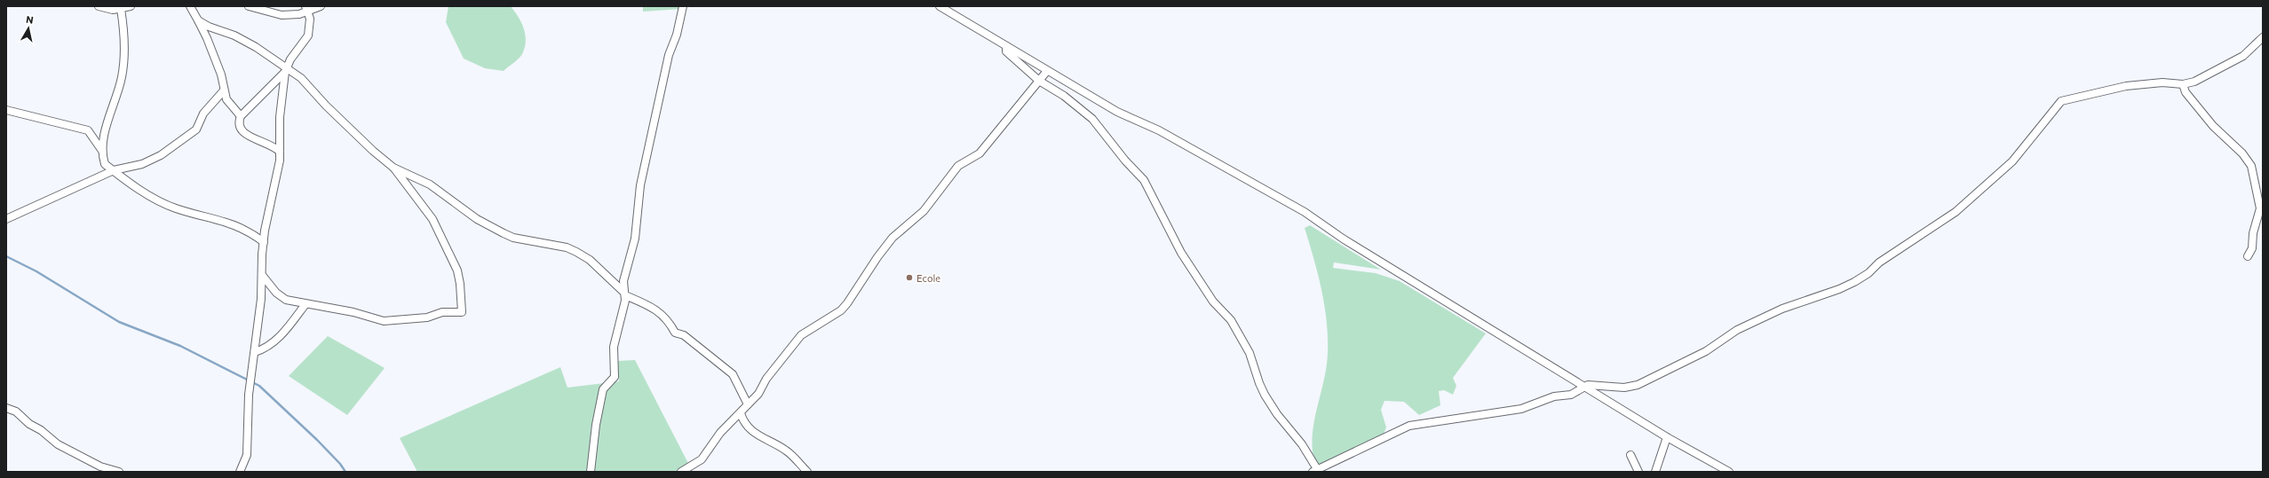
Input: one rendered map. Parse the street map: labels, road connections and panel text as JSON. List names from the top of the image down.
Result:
{
  "places": ["Ecole"],
  "north": "top"
}
